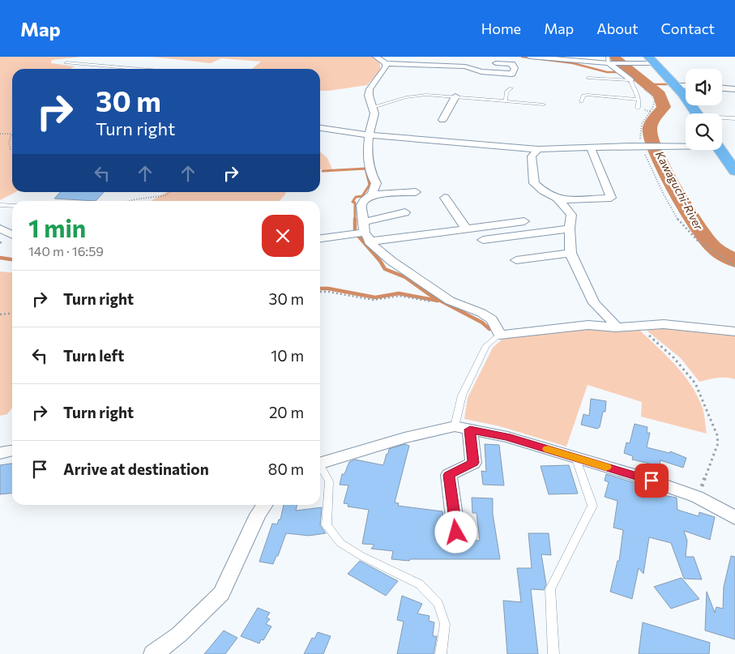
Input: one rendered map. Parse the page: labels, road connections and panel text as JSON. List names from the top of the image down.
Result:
{
  "water": ["Kawaguchi-River"],
  "page": {
    "header": "Map",
    "nav": [
      "Home",
      "Map",
      "About",
      "Contact"
    ],
    "turn": ["30 m", "Turn right"],
    "heading": ["1 min", "140 m · 16:59"],
    "list": [
      {
        "name": "Turn right",
        "value": "30 m"
      },
      {
        "name": "Turn left",
        "value": "10 m"
      },
      {
        "name": "Turn right",
        "value": "20 m"
      },
      {
        "name": "Arrive at destination",
        "value": "80 m"
      }
    ]
  }
}
